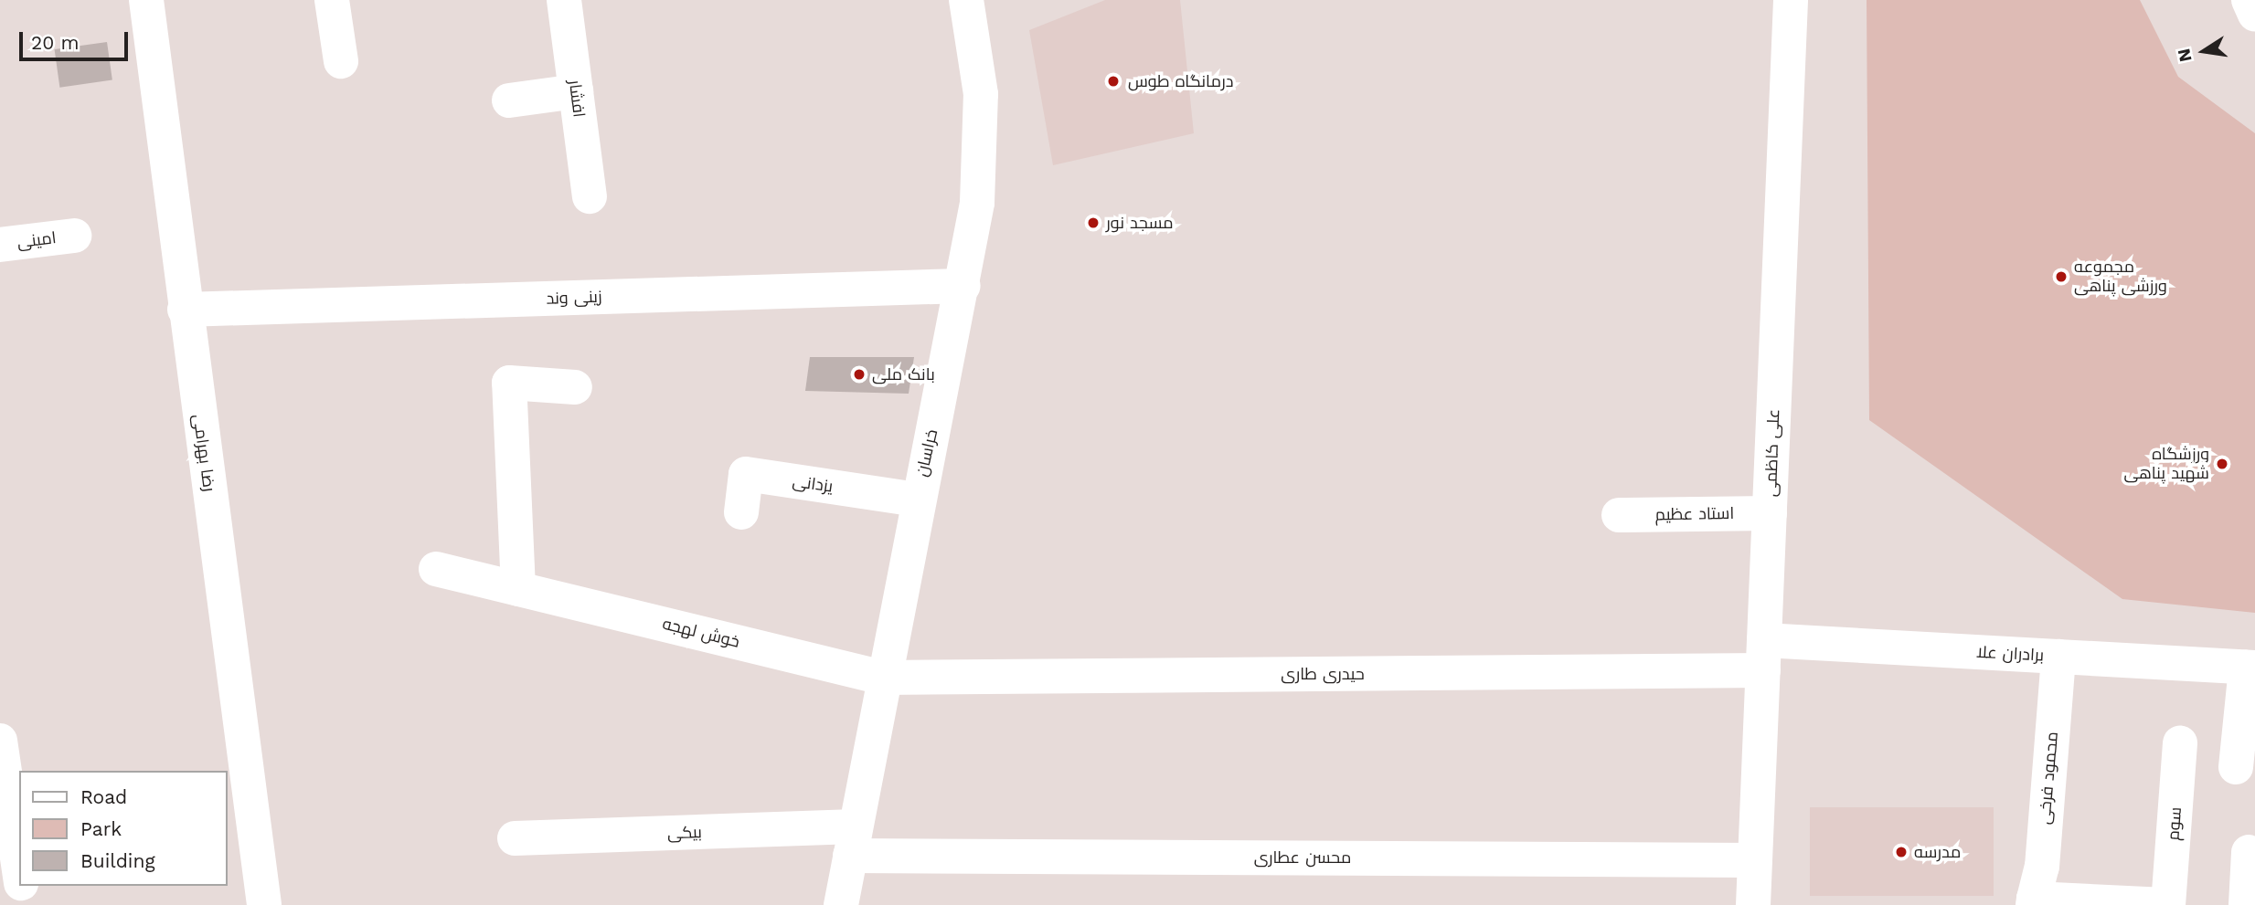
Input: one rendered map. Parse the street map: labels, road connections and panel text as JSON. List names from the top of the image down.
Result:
{
  "streets": {
    "street": [
      "افشار",
      "امینی",
      "زینی وند",
      "رضا بهرامی",
      "خراسان",
      "علی کاظمی",
      "یزدانی",
      "استاد عظیم",
      "خوش لهجه",
      "برادران علا",
      "حیدری طاری",
      "محمود فرخی",
      "سوم",
      "بیکی",
      "محسن عطاری"
    ]
  },
  "crossings": [
    ["زینی وند", "رضا بهرامی"],
    ["زینی وند", "خراسان"],
    ["خراسان", "یزدانی"],
    ["خراسان", "خوش لهجه"],
    ["خراسان", "حیدری طاری"],
    ["خراسان", "بیکی"],
    ["خراسان", "محسن عطاری"],
    ["علی کاظمی", "استاد عظیم"],
    ["علی کاظمی", "برادران علا"],
    ["علی کاظمی", "حیدری طاری"],
    ["علی کاظمی", "محسن عطاری"],
    ["خوش لهجه", "حیدری طاری"],
    ["برادران علا", "حیدری طاری"],
    ["برادران علا", "محمود فرخی"],
    ["بیکی", "محسن عطاری"]
  ],
  "places": [
    "درمانگاه طوس",
    "مسجد نور",
    "مجموعه ورزشی پناهی",
    "بانک ملی",
    "ورزشگاه شهید پناهی",
    "مدرسه"
  ],
  "legend": ["Road", "Park", "Building"],
  "scale_bar": "20 m",
  "north": "left"
}
